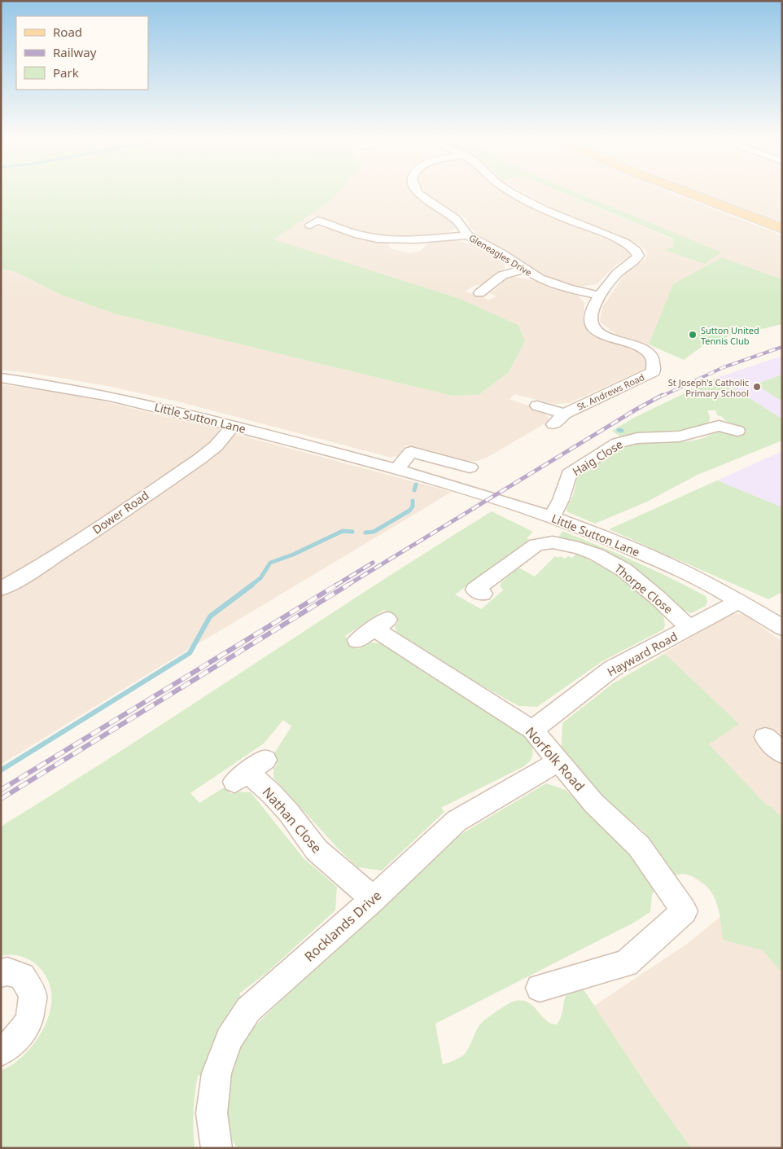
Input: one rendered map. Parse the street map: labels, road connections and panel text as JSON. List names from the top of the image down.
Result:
{
  "streets": {
    "street": [
      "Gleneagles Drive",
      "St. Andrews Road",
      "Little Sutton Lane",
      "Haig Close",
      "Dower Road",
      "Thorpe Close",
      "Hayward Road",
      "Norfolk Road",
      "Nathan Close",
      "Rocklands Drive"
    ]
  },
  "crossings": [
    ["Gleneagles Drive", "St. Andrews Road"],
    ["Little Sutton Lane", "Haig Close"],
    ["Little Sutton Lane", "Dower Road"],
    ["Little Sutton Lane", "Hayward Road"],
    ["Thorpe Close", "Hayward Road"],
    ["Hayward Road", "Norfolk Road"],
    ["Norfolk Road", "Rocklands Drive"],
    ["Nathan Close", "Rocklands Drive"]
  ],
  "places": ["Sutton United Tennis Club", "St Joseph's Catholic Primary School"],
  "legend": ["Road", "Railway", "Park"]
}
